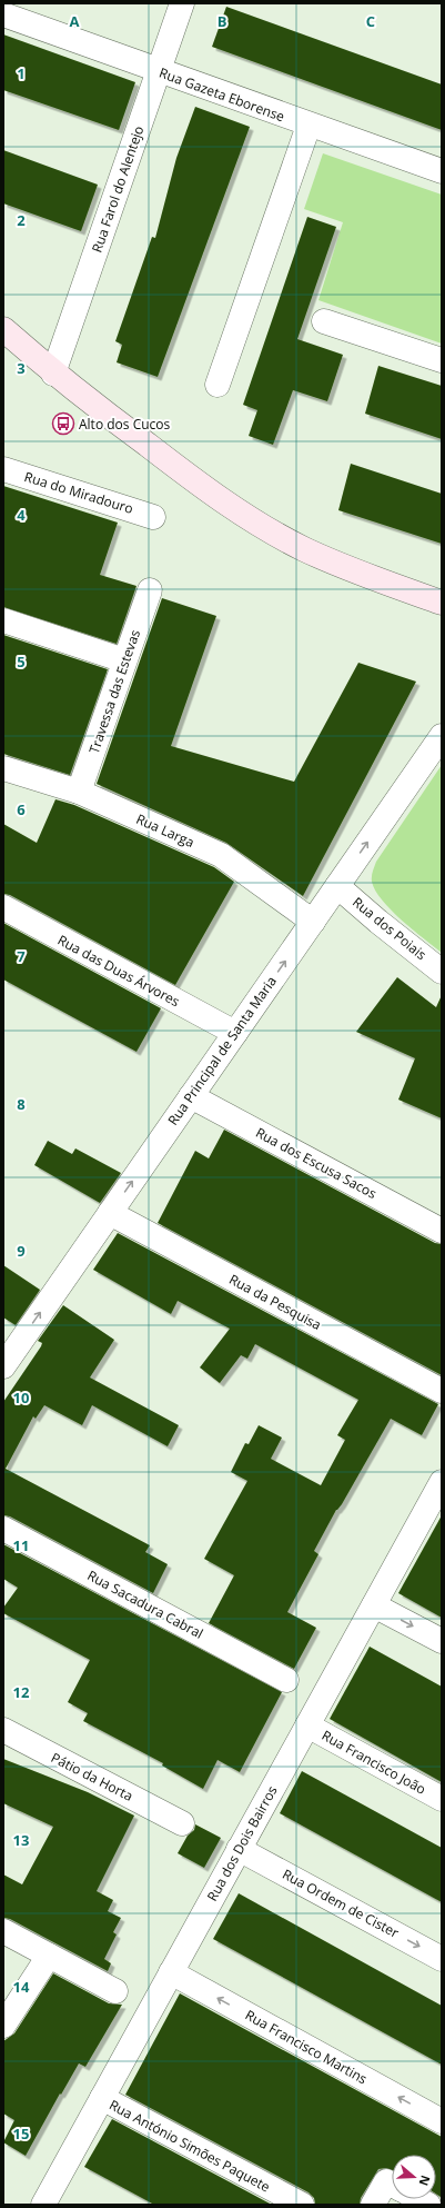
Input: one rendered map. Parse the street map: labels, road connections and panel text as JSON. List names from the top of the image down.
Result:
{
  "streets": {
    "street": [
      "Rua Gazeta Eborense",
      "Rua Farol do Alentejo",
      "Rua do Miradouro",
      "Travessa das Estevas",
      "Rua Larga",
      "Rua dos Poiais",
      "Rua das Duas Árvores",
      "Rua Principal de Santa Maria",
      "Rua dos Escusa Sacos",
      "Rua da Pesquisa",
      "Rua Sacadura Cabral",
      "Rua Francisco João",
      "Pátio da Horta",
      "Rua dos Dois Bairros",
      "Rua Ordem de Cister",
      "Rua Francisco Martins",
      "Rua António Simões Paquete"
    ]
  },
  "crossings": [
    ["Rua Gazeta Eborense", "Rua Farol do Alentejo"],
    ["Travessa das Estevas", "Rua Larga"],
    ["Rua Larga", "Rua Principal de Santa Maria"],
    ["Rua dos Poiais", "Rua Principal de Santa Maria"],
    ["Rua das Duas Árvores", "Rua Principal de Santa Maria"],
    ["Rua Principal de Santa Maria", "Rua dos Escusa Sacos"],
    ["Rua Principal de Santa Maria", "Rua da Pesquisa"],
    ["Rua Francisco João", "Rua dos Dois Bairros"],
    ["Rua dos Dois Bairros", "Rua Ordem de Cister"],
    ["Rua dos Dois Bairros", "Rua Francisco Martins"],
    ["Rua dos Dois Bairros", "Rua António Simões Paquete"]
  ],
  "one_way": ["Rua Principal de Santa Maria", "Rua Ordem de Cister", "Rua Francisco Martins"],
  "places": {
    "bus stop": ["Alto dos Cucos"]
  },
  "north": "right",
  "grid": {
    "columns": ["A", "B", "C"],
    "rows": [
      "1",
      "2",
      "3",
      "4",
      "5",
      "6",
      "7",
      "8",
      "9",
      "10",
      "11",
      "12",
      "13",
      "14",
      "15"
    ]
  }
}
